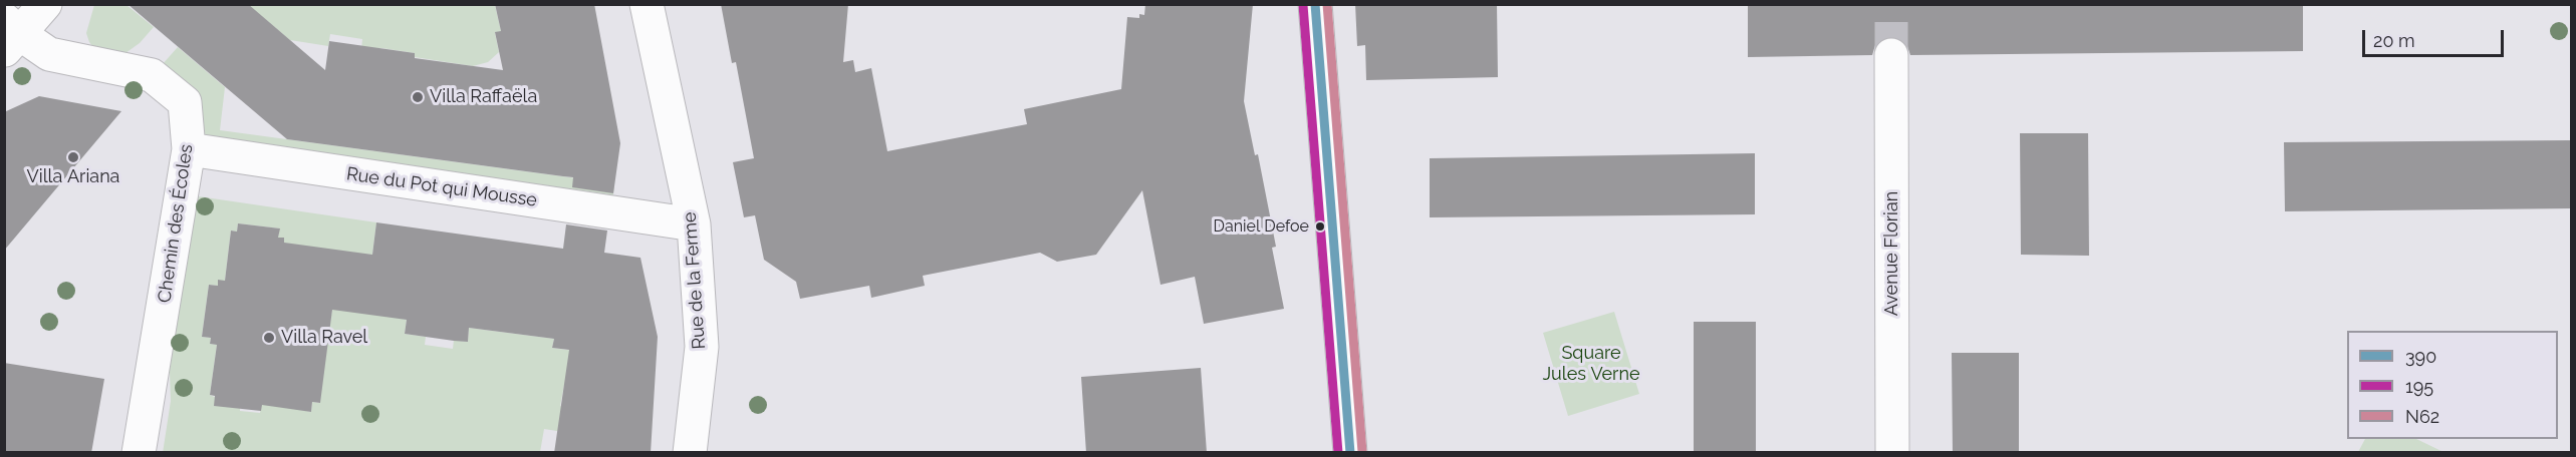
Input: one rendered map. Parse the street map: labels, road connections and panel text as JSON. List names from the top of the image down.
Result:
{
  "streets": {
    "street": [
      "Rue du Pot qui Mousse",
      "Chemin des Écoles",
      "Avenue Florian",
      "Rue de la Ferme"
    ]
  },
  "crossings": [
    ["Rue du Pot qui Mousse", "Chemin des Écoles"],
    ["Rue du Pot qui Mousse", "Rue de la Ferme"]
  ],
  "parks": ["Square Jules Verne"],
  "places": [
    "Villa Raffaëla",
    "Villa Ariana",
    "Daniel Defoe",
    "Villa Ravel"
  ],
  "lines": ["transit line 390", "transit line N62", "transit line 195"],
  "legend": ["390", "195", "N62"],
  "scale_bar": "20 m"
}
